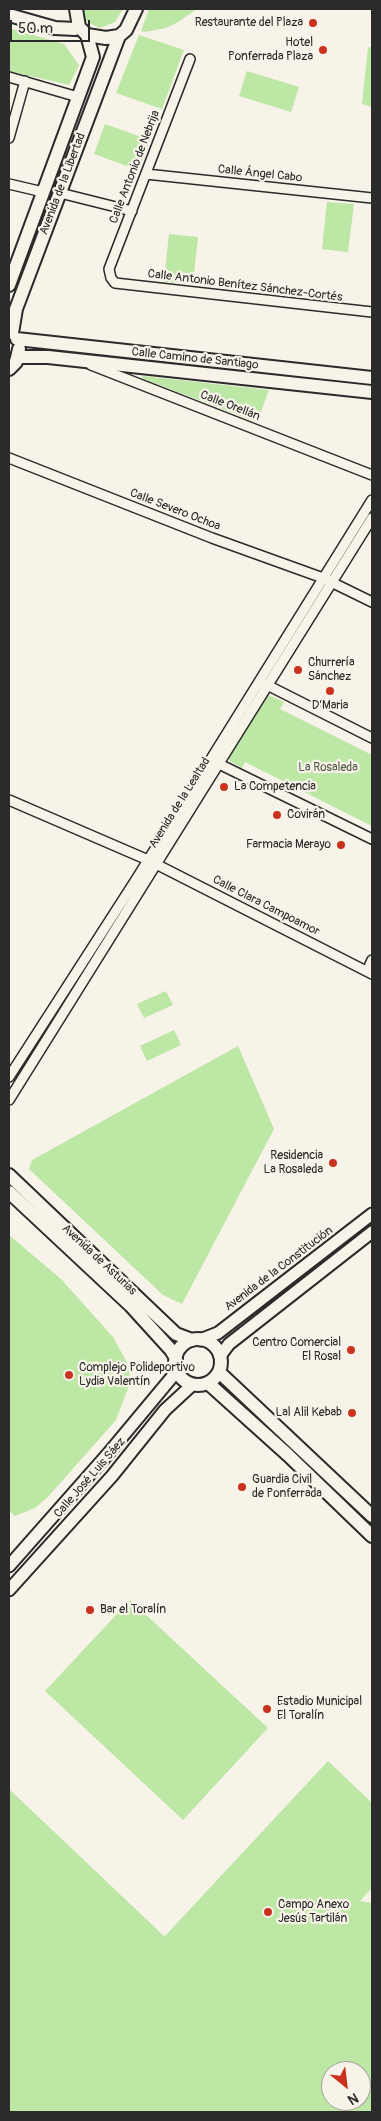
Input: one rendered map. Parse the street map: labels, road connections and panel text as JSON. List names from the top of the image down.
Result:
{
  "streets": {
    "main road": ["Avenida de la Libertad", "Calle Camino de Santiago", "Avenida de Asturias"],
    "street": [
      "Calle Antonio de Nebrija",
      "Calle Ángel Cabo",
      "Calle Antonio Benítez Sánchez-Cortés",
      "Calle Orellán",
      "Calle Severo Ochoa",
      "Avenida de la Lealtad",
      "Calle Clara Campoamor",
      "Avenida de la Constitución",
      "Calle José Luis Sáez"
    ]
  },
  "crossings": [
    ["Calle Antonio de Nebrija", "Calle Ángel Cabo"],
    ["Calle Antonio de Nebrija", "Calle Antonio Benítez Sánchez-Cortés"],
    ["Avenida de la Libertad", "Calle Camino de Santiago"],
    ["Calle Camino de Santiago", "Calle Orellán"],
    ["Calle Severo Ochoa", "Avenida de la Lealtad"],
    ["Avenida de la Lealtad", "Calle Clara Campoamor"],
    ["Avenida de Asturias", "Avenida de la Constitución"],
    ["Avenida de Asturias", "Calle José Luis Sáez"],
    ["Avenida de la Constitución", "Calle José Luis Sáez"]
  ],
  "parks": ["La Rosaleda"],
  "places": [
    "Restaurante del Plaza",
    "Hotel Ponferrada Plaza",
    "Churrería Sánchez",
    "D’Maria",
    "La Competencia",
    "Covirán",
    "Farmacia Merayo",
    "Residencia La Rosaleda",
    "Centro Comercial El Rosal",
    "Complejo Polideportivo Lydia Valentín",
    "Lal Alil Kebab",
    "Guardia Civil de Ponferrada",
    "Bar el Toralín",
    "Estadio Municipal El Toralín",
    "Campo Anexo Jesús Tartilán"
  ],
  "scale_bar": "50 m",
  "north": "bottom right"
}
